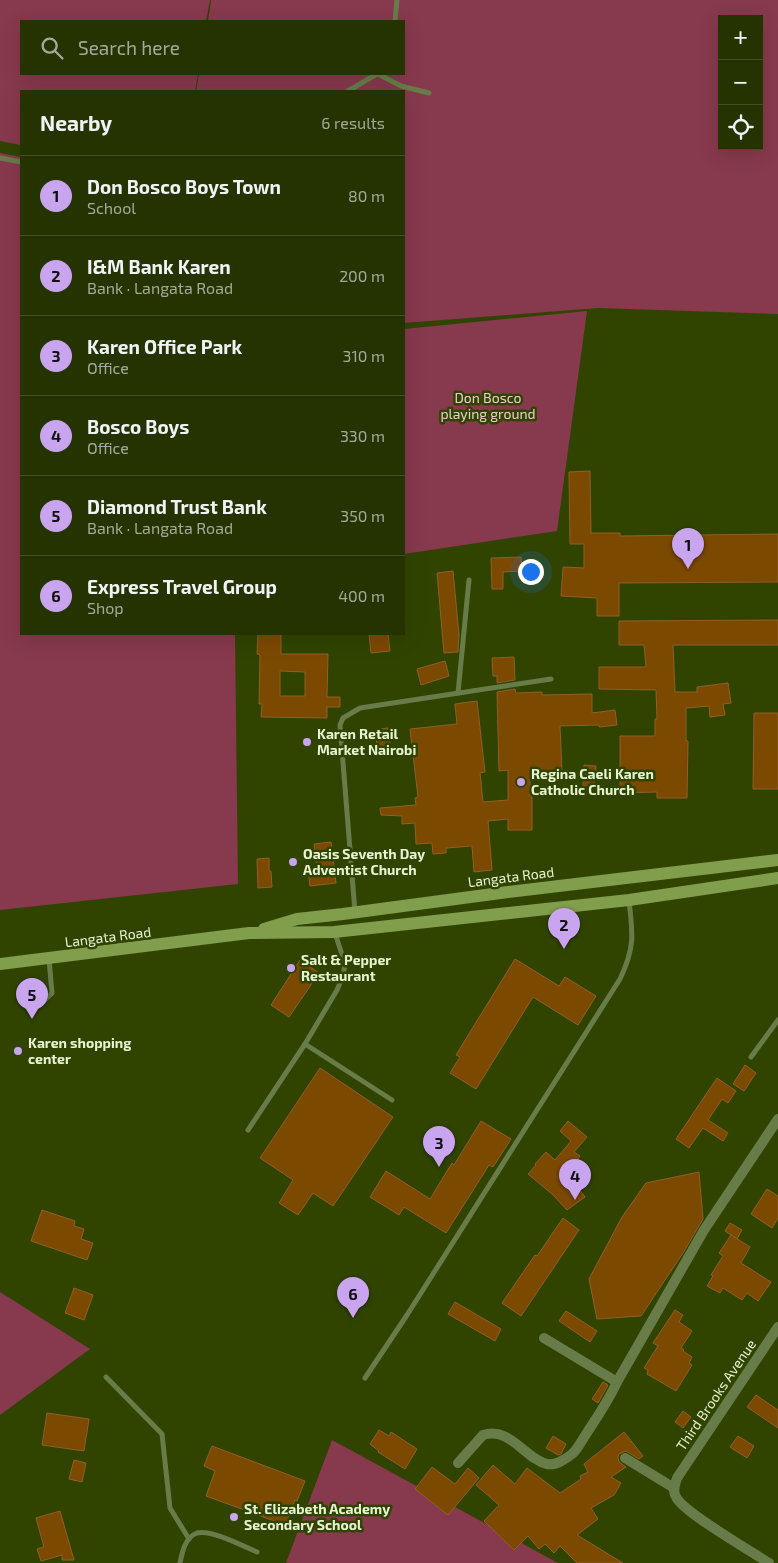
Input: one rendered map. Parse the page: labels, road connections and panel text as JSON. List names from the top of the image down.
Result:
{
  "streets": {
    "main road": ["Langata Road"],
    "street": ["Third Brooks Avenue"]
  },
  "parks": ["Don Bosco playing ground"],
  "places": [
    "Karen Retail Market Nairobi",
    "Regina Caeli Karen Catholic Church",
    "Oasis Seventh Day Adventist Church",
    "Salt & Pepper Restaurant",
    "Karen shopping center",
    "St. Elizabeth Academy Secondary School"
  ],
  "page": {
    "map_buttons": ["+", "−"],
    "search": "Search here",
    "heading": ["Nearby", "6 results"],
    "list": [
      {
        "mark": "1",
        "name": "Don Bosco Boys Town",
        "note": "School",
        "value": "80 m"
      },
      {
        "mark": "2",
        "name": "I&M Bank Karen",
        "note": "Bank · Langata Road",
        "value": "200 m"
      },
      {
        "mark": "3",
        "name": "Karen Office Park",
        "note": "Office",
        "value": "310 m"
      },
      {
        "mark": "4",
        "name": "Bosco Boys",
        "note": "Office",
        "value": "330 m"
      },
      {
        "mark": "5",
        "name": "Diamond Trust Bank",
        "note": "Bank · Langata Road",
        "value": "350 m"
      },
      {
        "mark": "6",
        "name": "Express Travel Group",
        "note": "Shop",
        "value": "400 m"
      }
    ],
    "pins": [
      "1",
      "2",
      "5",
      "3",
      "4",
      "6"
    ]
  }
}
